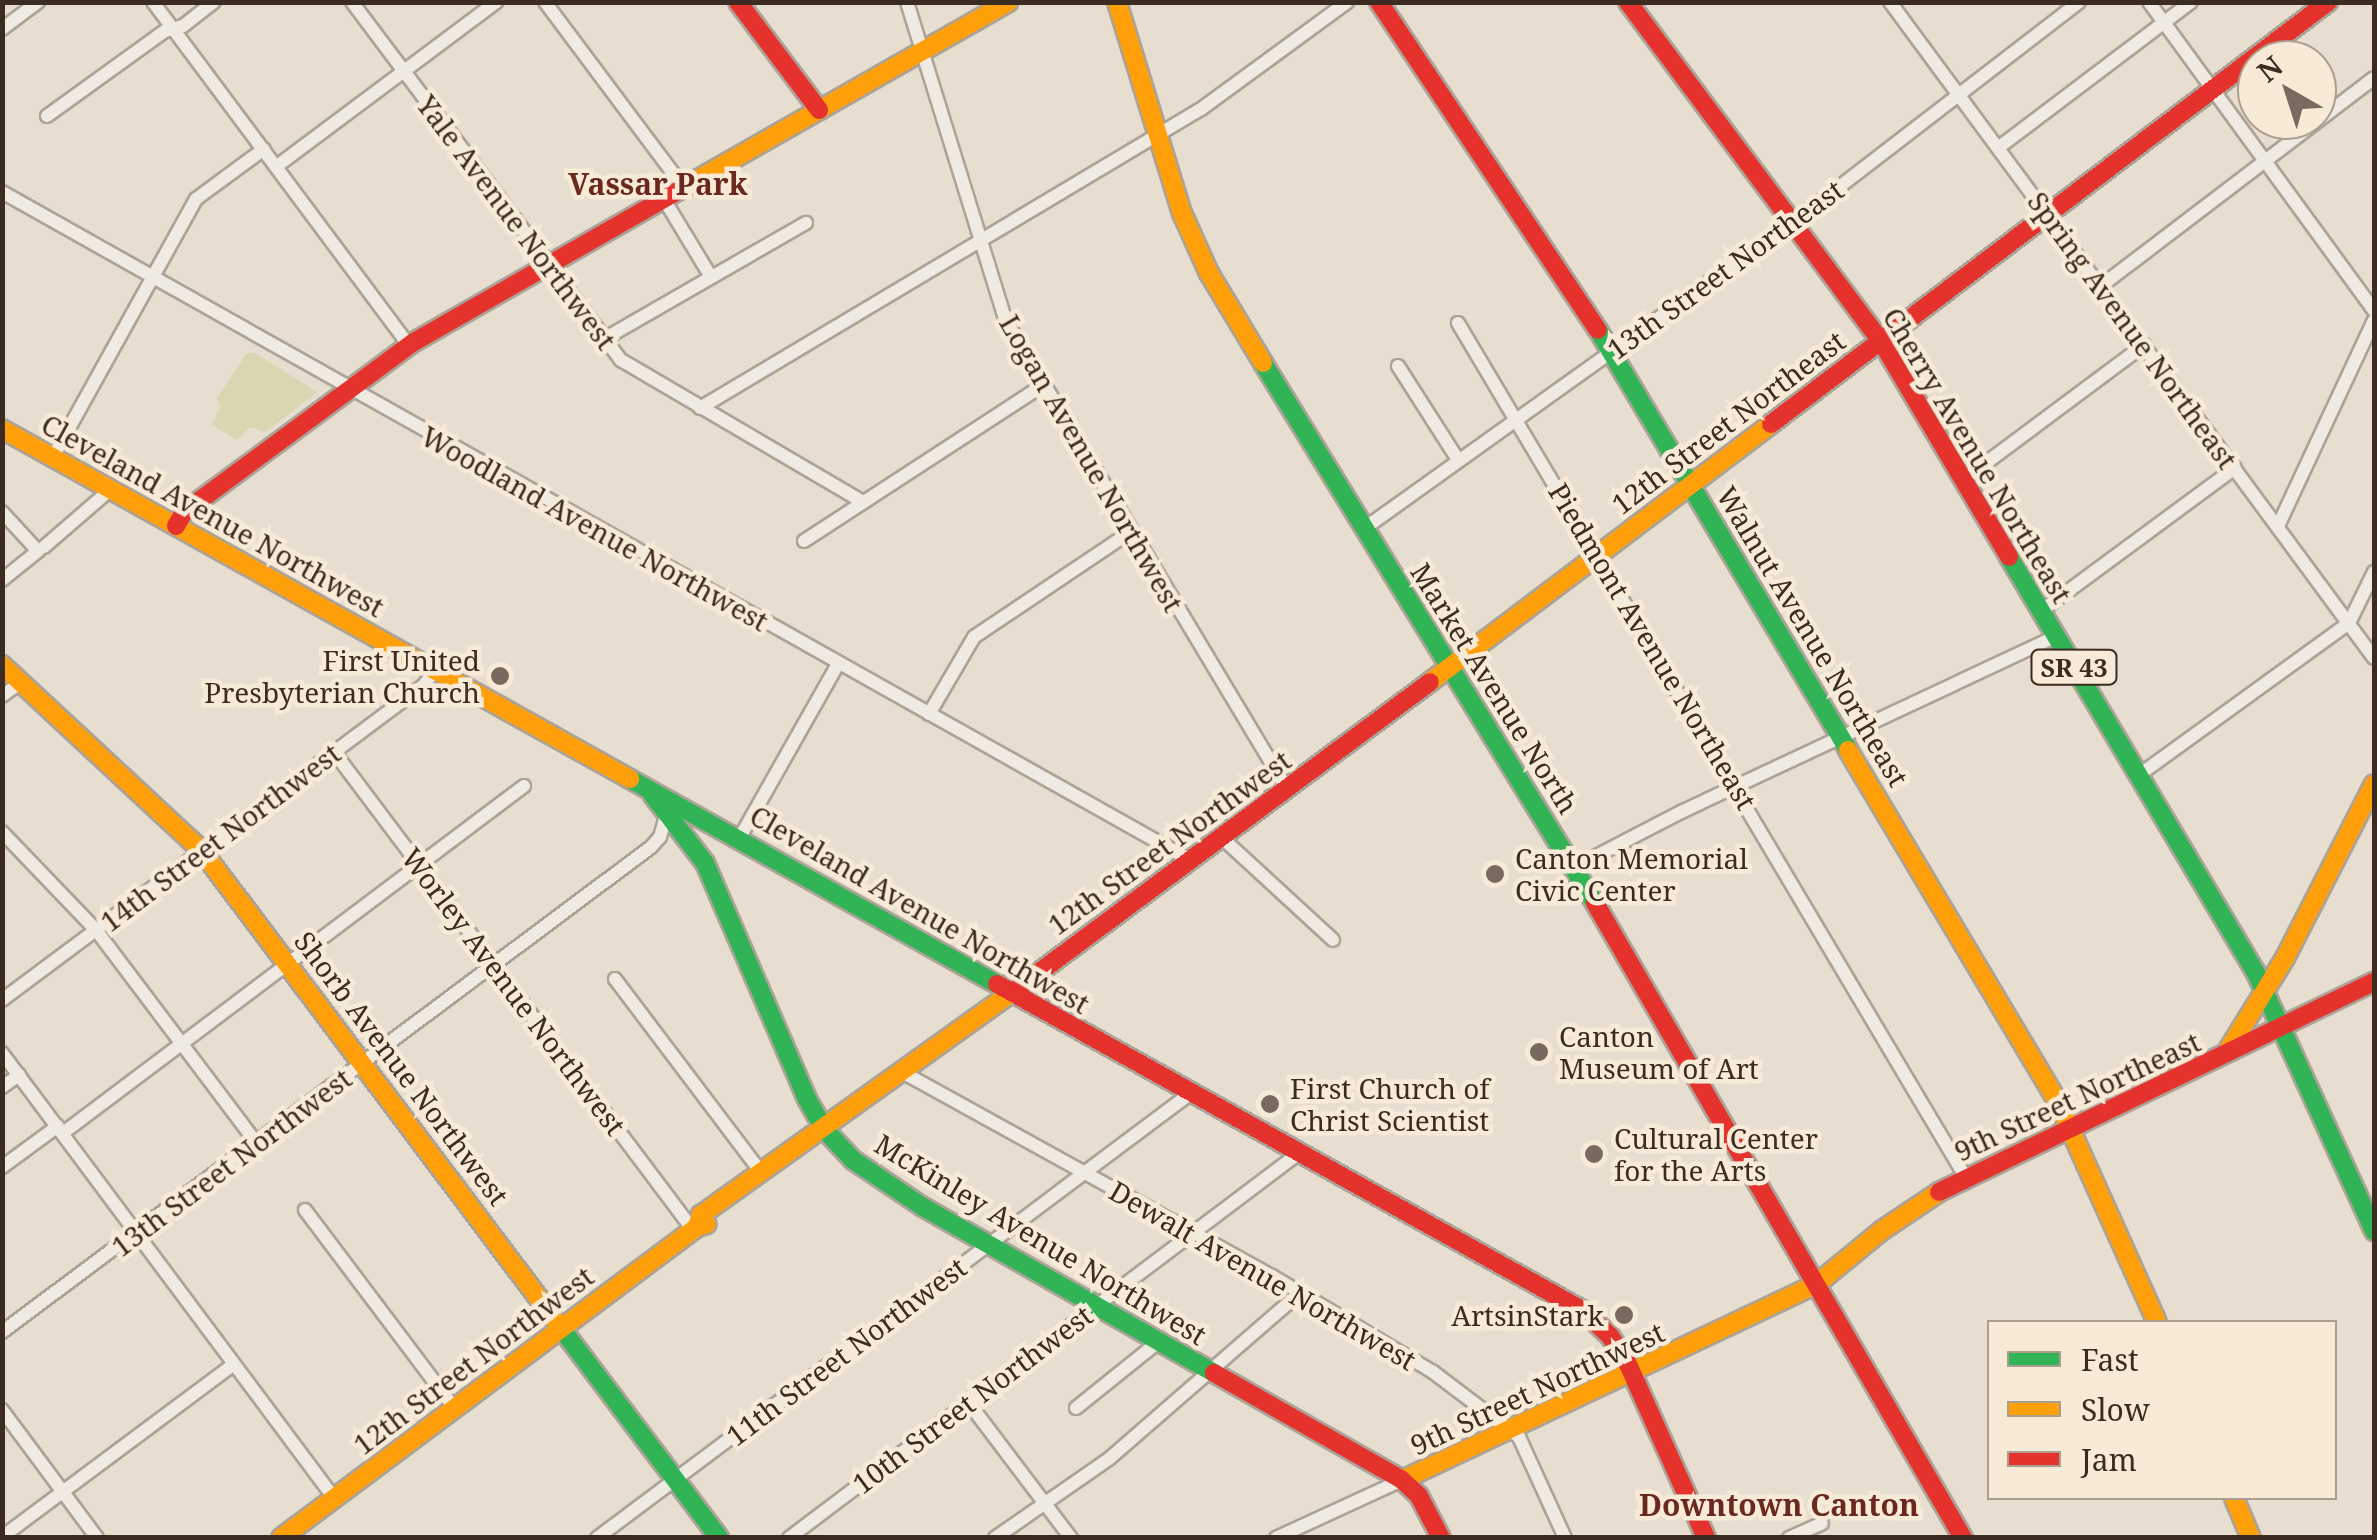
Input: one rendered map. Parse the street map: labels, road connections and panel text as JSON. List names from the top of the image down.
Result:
{
  "streets": {
    "main road": [
      "12th Street Northeast",
      "Cherry Avenue Northeast",
      "Cleveland Avenue Northwest",
      "Walnut Avenue Northeast",
      "SR 43",
      "Market Avenue North",
      "12th Street Northwest",
      "Shorb Avenue Northwest",
      "9th Street Northeast",
      "McKinley Avenue Northwest",
      "9th Street Northwest"
    ],
    "street": [
      "Yale Avenue Northwest",
      "13th Street Northeast",
      "Spring Avenue Northeast",
      "Logan Avenue Northwest",
      "Woodland Avenue Northwest",
      "Piedmont Avenue Northeast",
      "14th Street Northwest",
      "Worley Avenue Northwest",
      "13th Street Northwest",
      "Dewalt Avenue Northwest",
      "11th Street Northwest",
      "10th Street Northwest"
    ]
  },
  "crossings": [
    ["13th Street Northeast", "Spring Avenue Northeast"],
    ["13th Street Northeast", "Cherry Avenue Northeast"],
    ["13th Street Northeast", "Walnut Avenue Northeast"],
    ["13th Street Northeast", "Piedmont Avenue Northeast"],
    ["13th Street Northeast", "Market Avenue North"],
    ["Spring Avenue Northeast", "12th Street Northeast"],
    ["12th Street Northeast", "Cherry Avenue Northeast"],
    ["12th Street Northeast", "Walnut Avenue Northeast"],
    ["12th Street Northeast", "Piedmont Avenue Northeast"],
    ["12th Street Northeast", "Market Avenue North"],
    ["12th Street Northeast", "12th Street Northwest"],
    ["Cherry Avenue Northeast", "9th Street Northeast"],
    ["Logan Avenue Northwest", "12th Street Northwest"],
    ["Cleveland Avenue Northwest", "14th Street Northwest"],
    ["Cleveland Avenue Northwest", "12th Street Northwest"],
    ["Cleveland Avenue Northwest", "McKinley Avenue Northwest"],
    ["Cleveland Avenue Northwest", "11th Street Northwest"],
    ["Cleveland Avenue Northwest", "9th Street Northwest"],
    ["Cleveland Avenue Northwest", "10th Street Northwest"],
    ["Woodland Avenue Northwest", "12th Street Northwest"],
    ["Walnut Avenue Northeast", "9th Street Northeast"],
    ["Piedmont Avenue Northeast", "9th Street Northeast"],
    ["Market Avenue North", "12th Street Northwest"],
    ["Market Avenue North", "9th Street Northeast"],
    ["Market Avenue North", "9th Street Northwest"],
    ["14th Street Northwest", "Worley Avenue Northwest"],
    ["14th Street Northwest", "Shorb Avenue Northwest"],
    ["12th Street Northwest", "Worley Avenue Northwest"],
    ["12th Street Northwest", "Shorb Avenue Northwest"],
    ["12th Street Northwest", "McKinley Avenue Northwest"],
    ["12th Street Northwest", "Dewalt Avenue Northwest"],
    ["Worley Avenue Northwest", "13th Street Northwest"],
    ["Shorb Avenue Northwest", "13th Street Northwest"],
    ["Shorb Avenue Northwest", "11th Street Northwest"],
    ["9th Street Northeast", "9th Street Northwest"],
    ["13th Street Northwest", "McKinley Avenue Northwest"],
    ["McKinley Avenue Northwest", "11th Street Northwest"],
    ["McKinley Avenue Northwest", "9th Street Northwest"],
    ["McKinley Avenue Northwest", "10th Street Northwest"],
    ["Dewalt Avenue Northwest", "11th Street Northwest"],
    ["Dewalt Avenue Northwest", "9th Street Northwest"],
    ["Dewalt Avenue Northwest", "10th Street Northwest"]
  ],
  "districts": ["Vassar Park", "Downtown Canton"],
  "places": [
    "First United Presbyterian Church",
    "Canton Memorial Civic Center",
    "Canton Museum of Art",
    "First Church of Christ Scientist",
    "Cultural Center for the Arts",
    "ArtsinStark"
  ],
  "legend": ["Fast", "Slow", "Jam"],
  "north": "top left"
}
